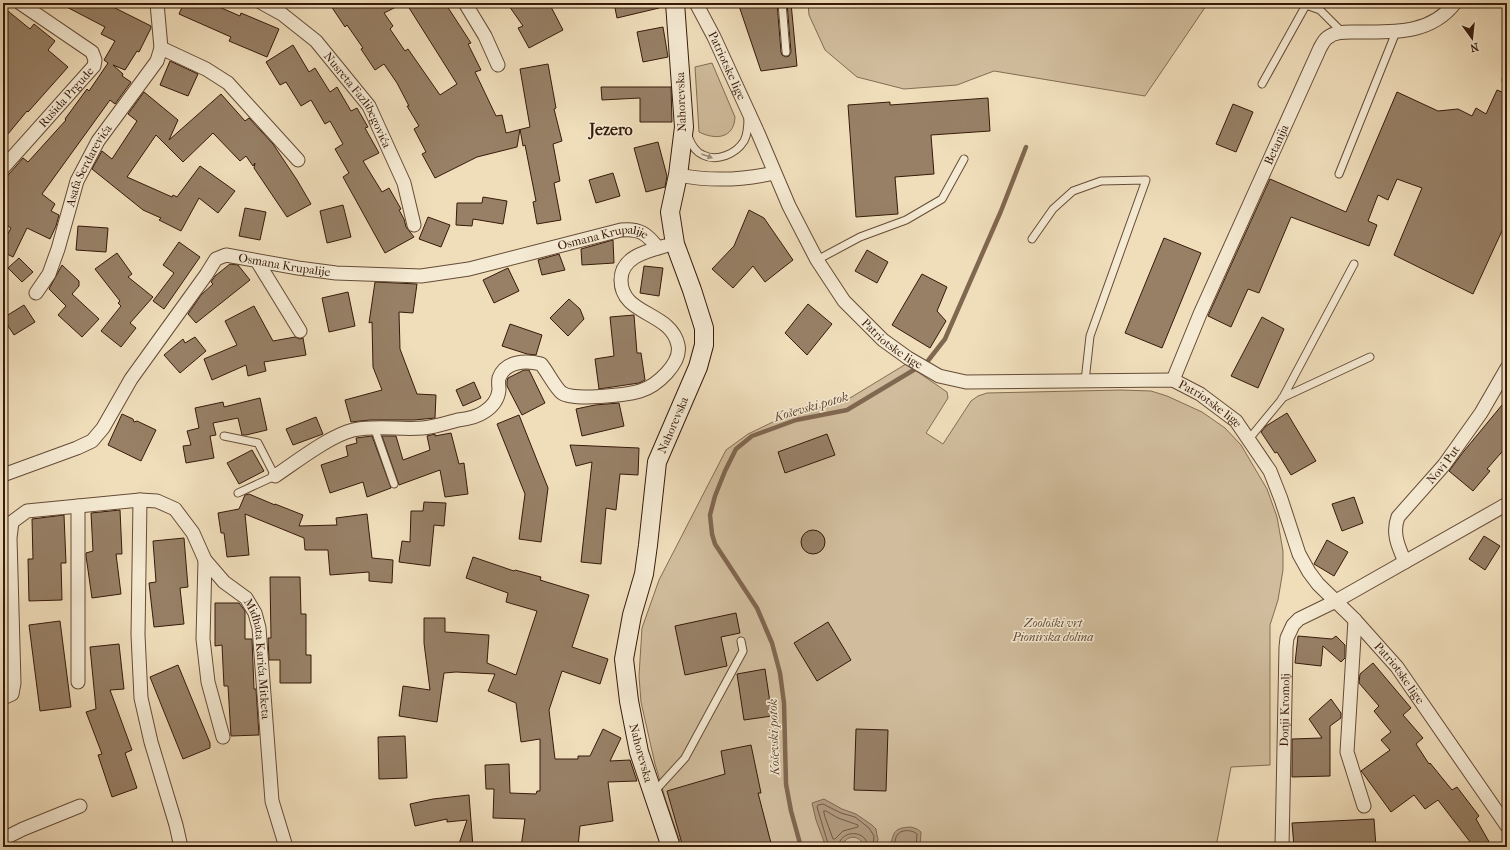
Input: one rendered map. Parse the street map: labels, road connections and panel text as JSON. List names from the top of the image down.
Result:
{
  "streets": {
    "street": [
      "Patriotske lige",
      "Rušida Prgude",
      "Nusreta Fazlibegovića",
      "Nahorevska",
      "Betanija",
      "Asafa Serdarevića",
      "Osmana Krupalije",
      "Novi Put",
      "Midhata Karića Mitketa",
      "Donji Kromolj"
    ]
  },
  "crossings": [
    ["Patriotske lige", "Betanija"],
    ["Patriotske lige", "Donji Kromolj"],
    ["Nahorevska", "Osmana Krupalije"],
    ["Novi Put", "Donji Kromolj"]
  ],
  "districts": ["Jezero"],
  "water": ["Koševski potok"],
  "parks": ["Zoološki vrt Pionirska dolina"],
  "north": "bottom"
}
